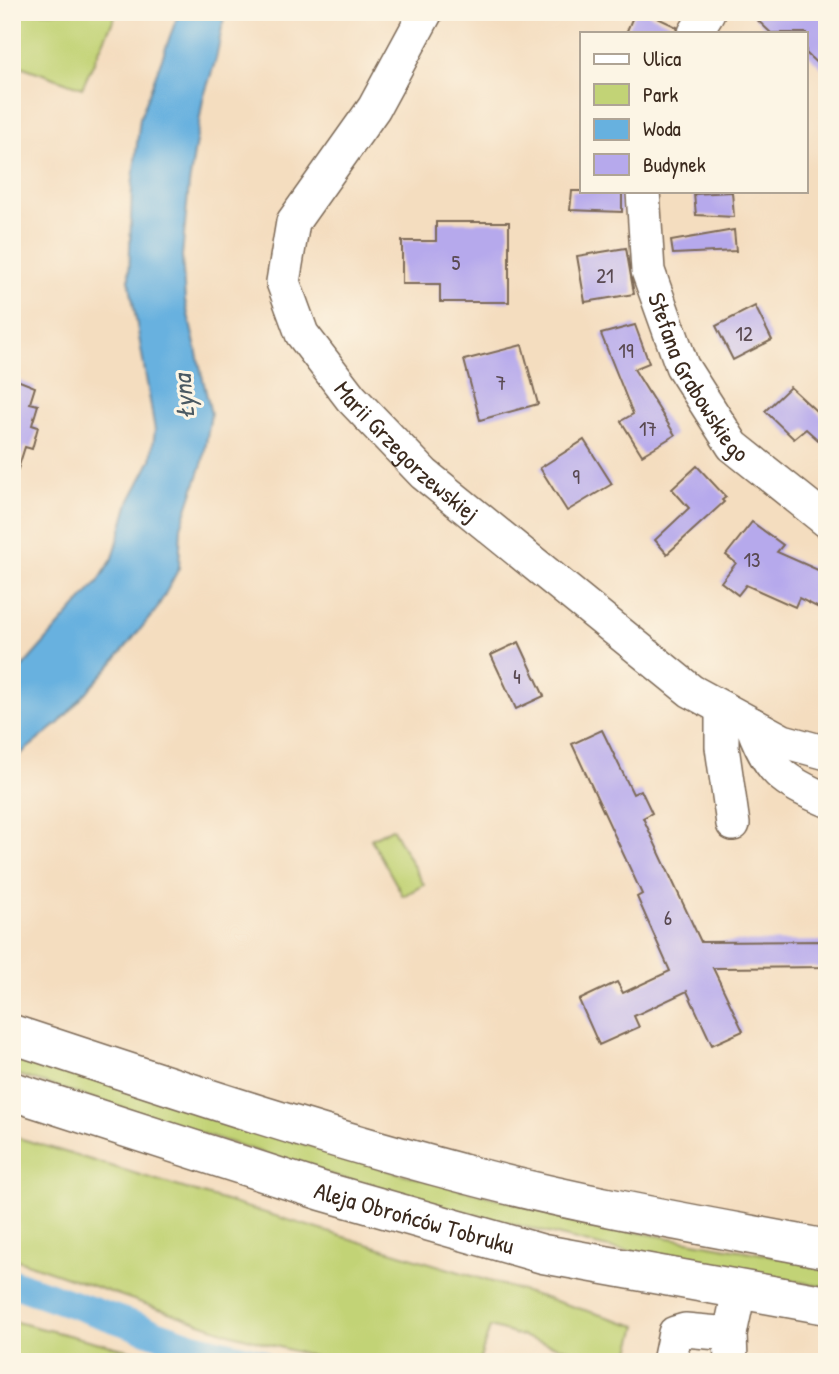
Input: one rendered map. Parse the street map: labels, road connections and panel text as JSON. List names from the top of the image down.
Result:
{
  "streets": {
    "main road": ["Aleja Obrońców Tobruku"],
    "street": ["Stefana Grabowskiego", "Marii Grzegorzewskiej"]
  },
  "water": ["Łyna"],
  "house_numbers": [
    "5",
    "21",
    "12",
    "19",
    "7",
    "17",
    "9",
    "13",
    "4",
    "6"
  ],
  "legend": [
    "Ulica",
    "Park",
    "Woda",
    "Budynek"
  ]
}
